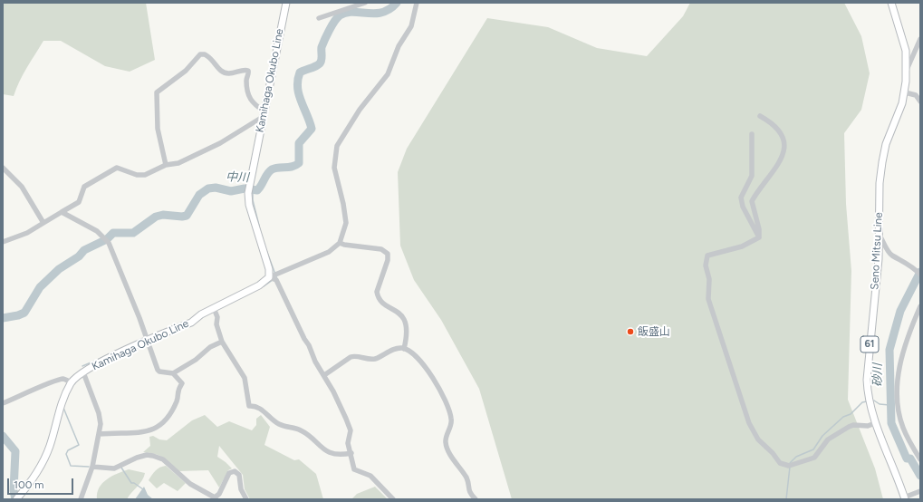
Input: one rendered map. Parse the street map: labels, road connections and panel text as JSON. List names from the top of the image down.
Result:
{
  "streets": {
    "main road": ["Kamihaga Okubo Line", "Seno Mitsu Line", "61"]
  },
  "water": ["中川", "砂川"],
  "places": ["飯盛山"],
  "scale_bar": "100 m"
}
